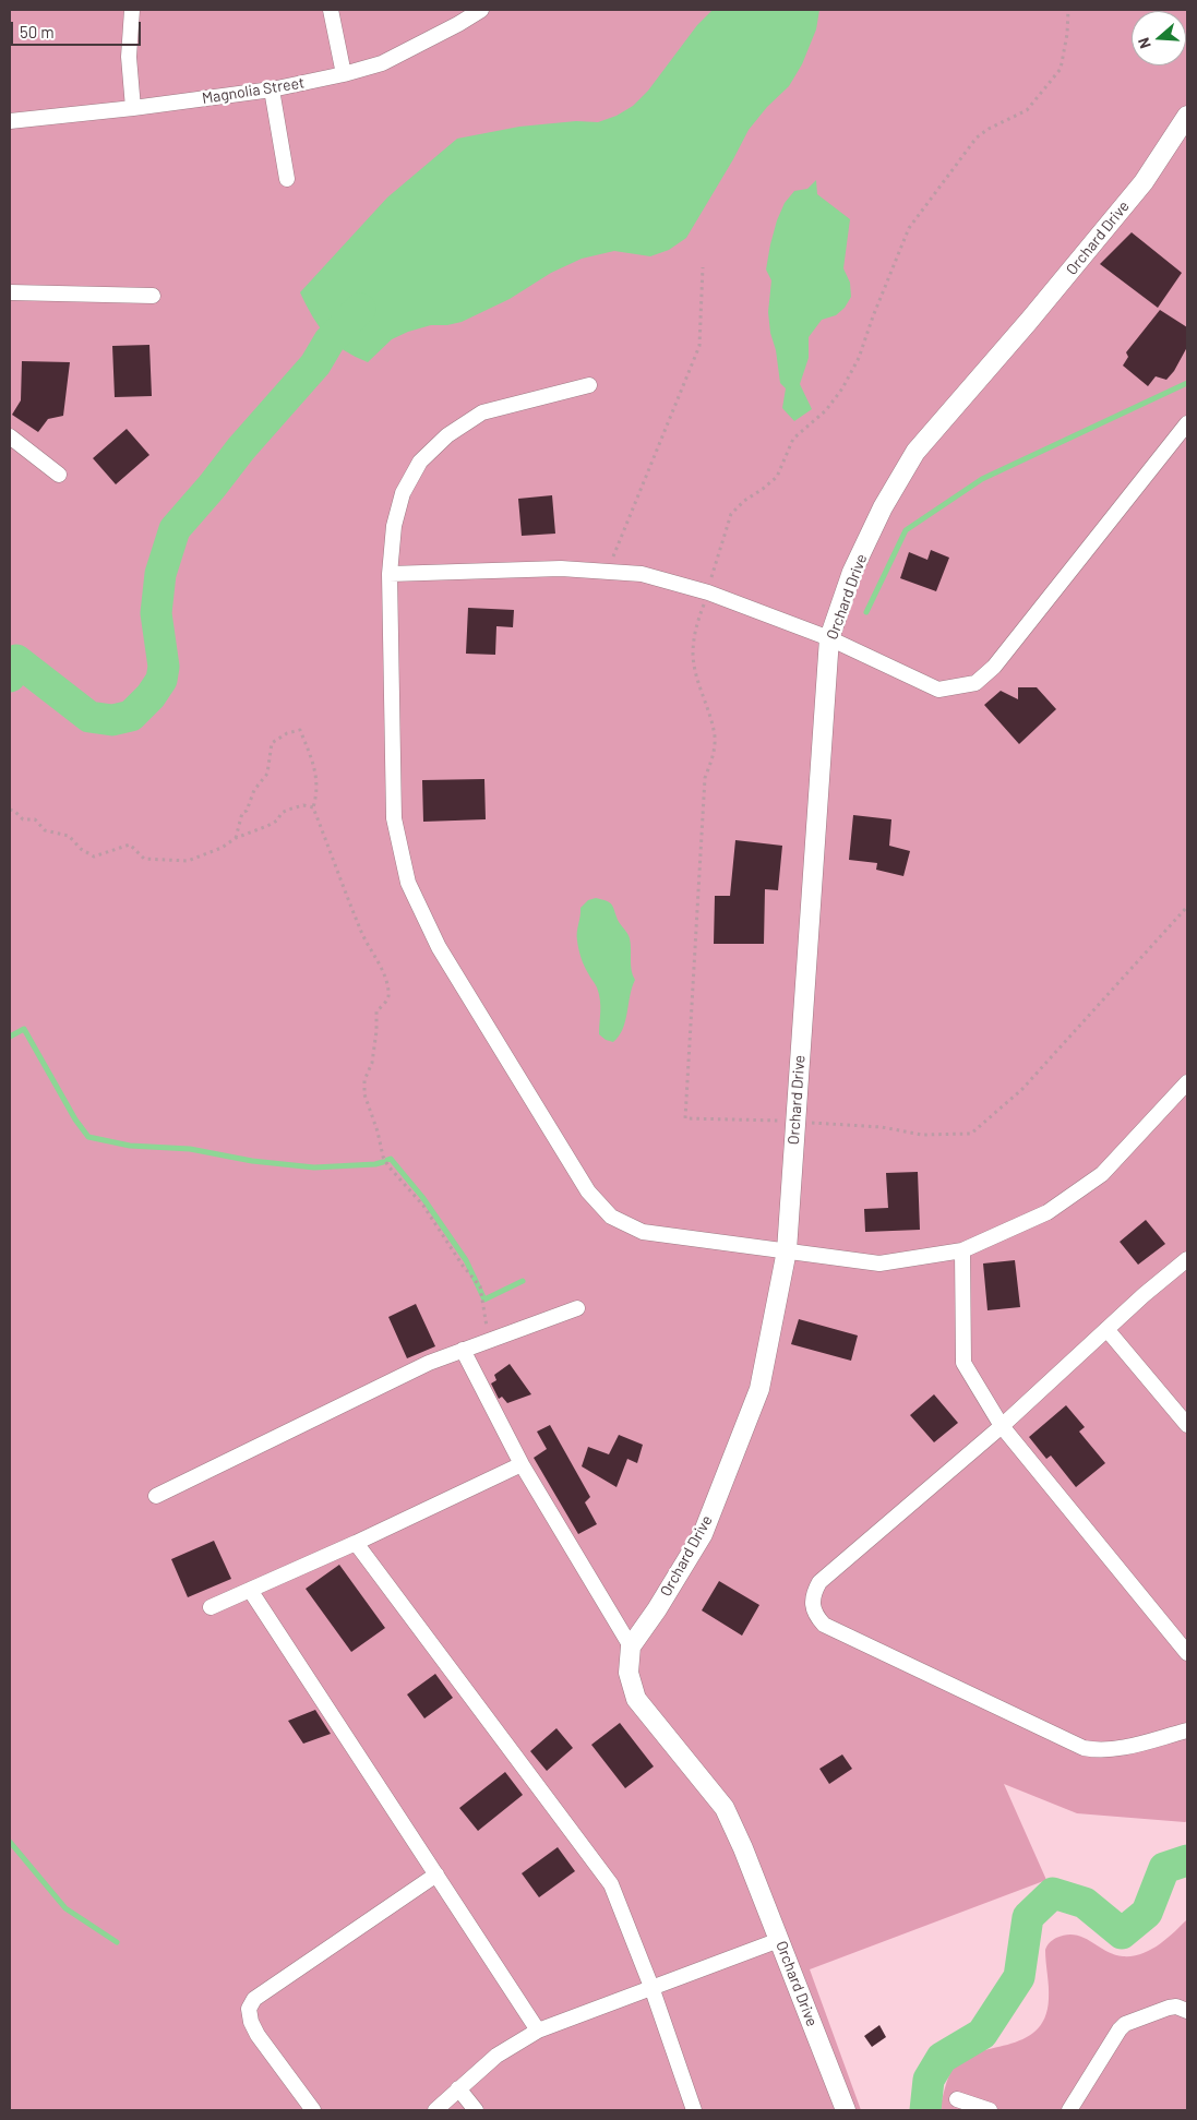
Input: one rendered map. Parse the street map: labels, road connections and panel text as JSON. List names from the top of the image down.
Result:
{
  "streets": {
    "street": ["Magnolia Street", "Orchard Drive"]
  },
  "scale_bar": "50 m",
  "north": "left"
}
